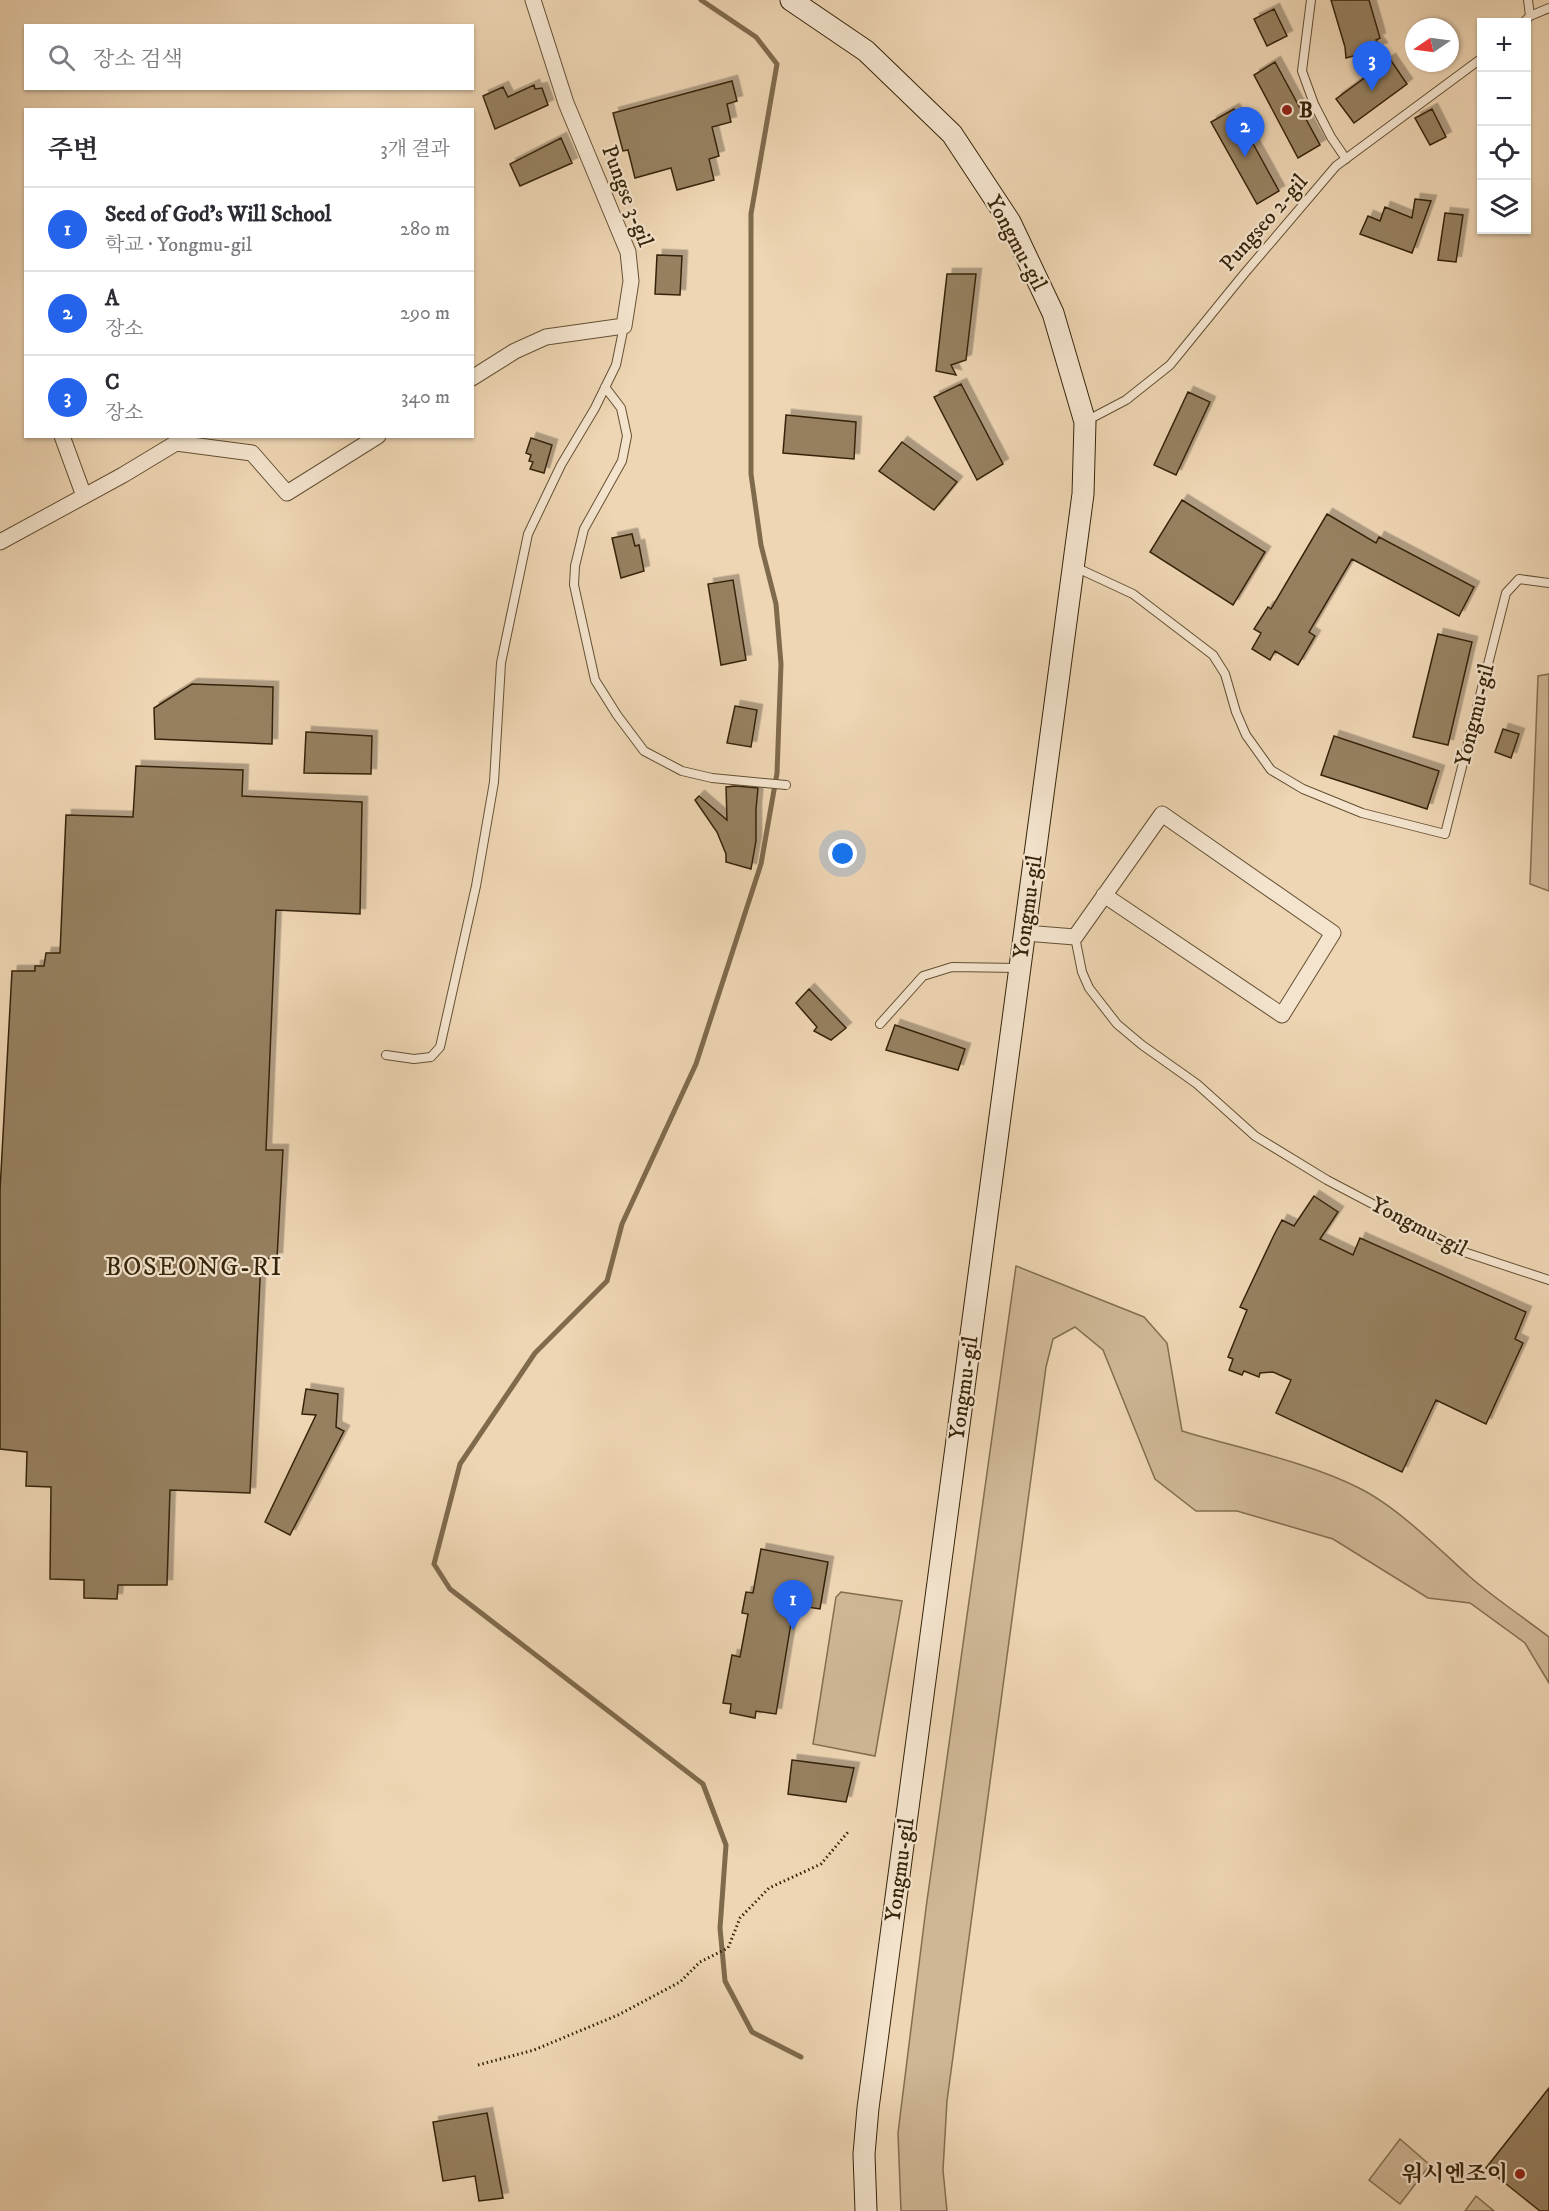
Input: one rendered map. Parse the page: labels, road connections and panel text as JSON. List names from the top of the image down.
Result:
{
  "streets": {
    "street": ["Pungse 3-gil", "Yongmu-gil"],
    "lane": ["Pungseo 2-gil"]
  },
  "crossings": [
    ["Pungseo 2-gil", "Yongmu-gil"]
  ],
  "districts": ["BOSEONG-RI"],
  "places": ["B", "워시엔조이"],
  "north": "left",
  "page": {
    "map_buttons": ["+", "−"],
    "search": "장소 검색",
    "pins": ["3", "2", "1"],
    "heading": ["주변", "3개 결과"],
    "list": [
      {
        "mark": "1",
        "name": "Seed of God's Will School",
        "note": "학교 · Yongmu-gil",
        "value": "280 m"
      },
      {
        "mark": "2",
        "name": "A",
        "note": "장소",
        "value": "290 m"
      },
      {
        "mark": "3",
        "name": "C",
        "note": "장소",
        "value": "340 m"
      }
    ]
  }
}
